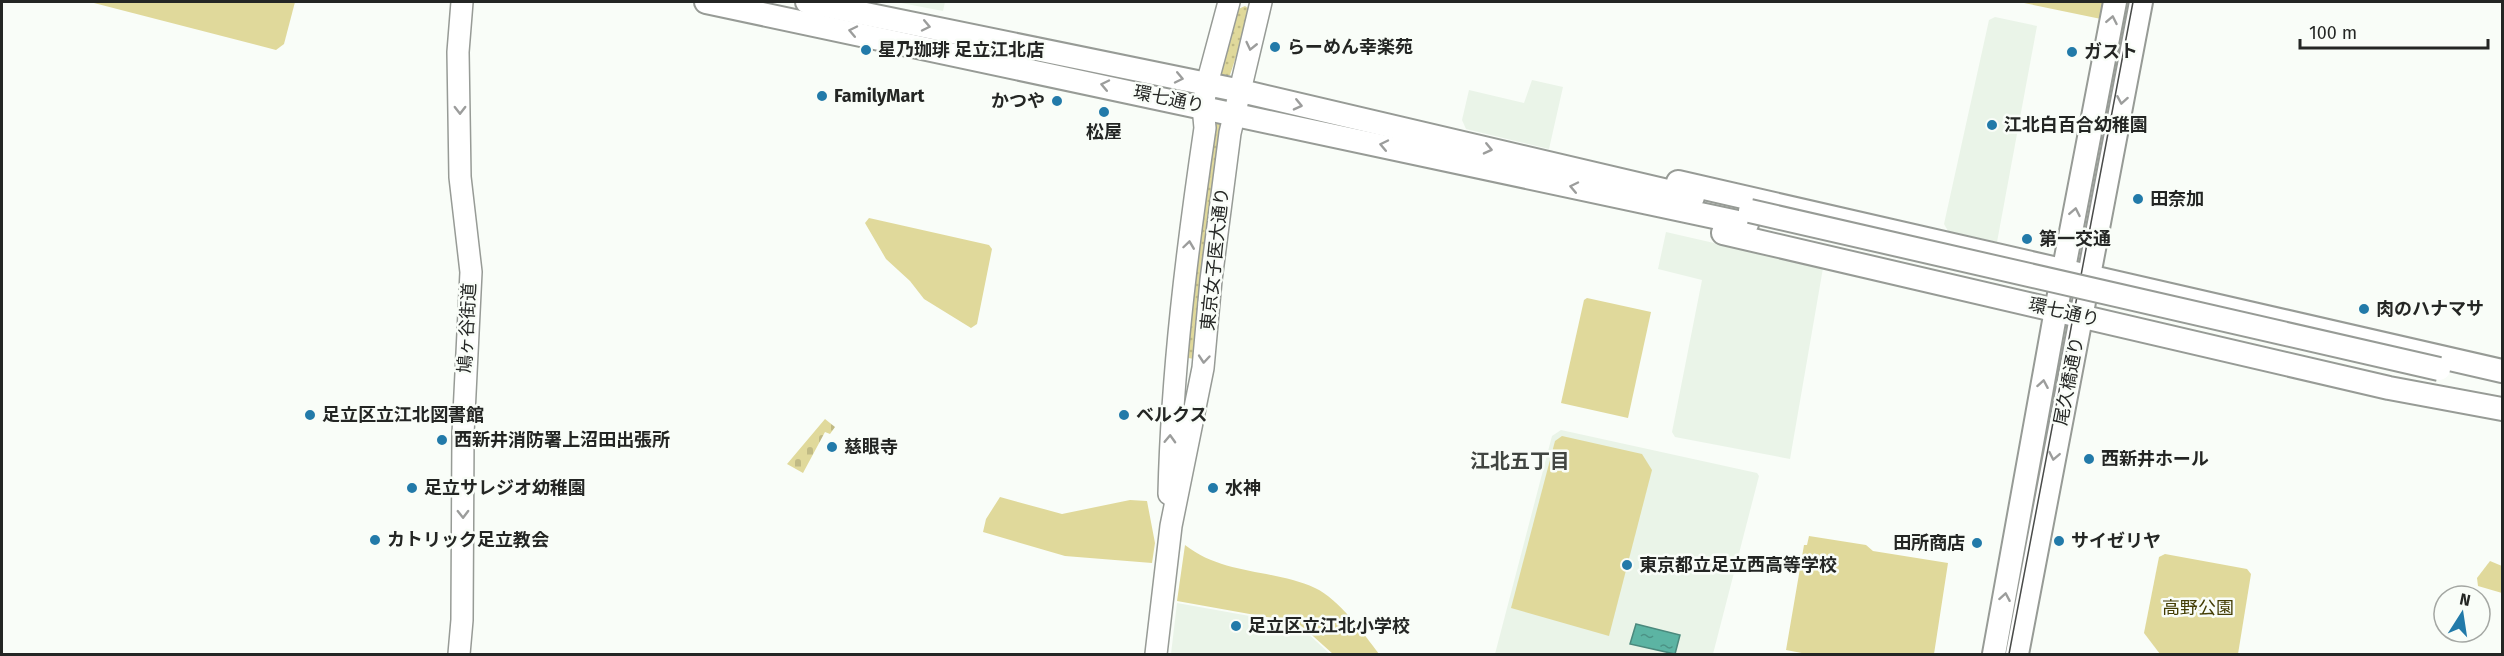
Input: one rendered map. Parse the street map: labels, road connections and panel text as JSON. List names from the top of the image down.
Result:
{
  "streets": {
    "main road": ["環七通り", "尾久橋通り"],
    "street": ["東京女子医大通り", "鳩ヶ谷街道"]
  },
  "crossings": [
    ["環七通り", "東京女子医大通り"],
    ["環七通り", "尾久橋通り"]
  ],
  "one_way": ["鳩ヶ谷街道"],
  "districts": ["江北五丁目"],
  "parks": ["高野公園"],
  "places": [
    "らーめん幸楽苑",
    "星乃珈琲 足立江北店",
    "ガスト",
    "FamilyMart",
    "かつや",
    "松屋",
    "江北白百合幼稚園",
    "田奈加",
    "第一交通",
    "肉のハナマサ",
    "足立区立江北図書館",
    "ベルクス",
    "西新井消防署上沼田出張所",
    "慈眼寺",
    "西新井ホール",
    "足立サレジオ幼稚園",
    "水神",
    "カトリック足立教会",
    "サイゼリヤ",
    "田所商店",
    "東京都立足立西高等学校",
    "足立区立江北小学校"
  ],
  "scale_bar": "100 m",
  "north": "top"
}
